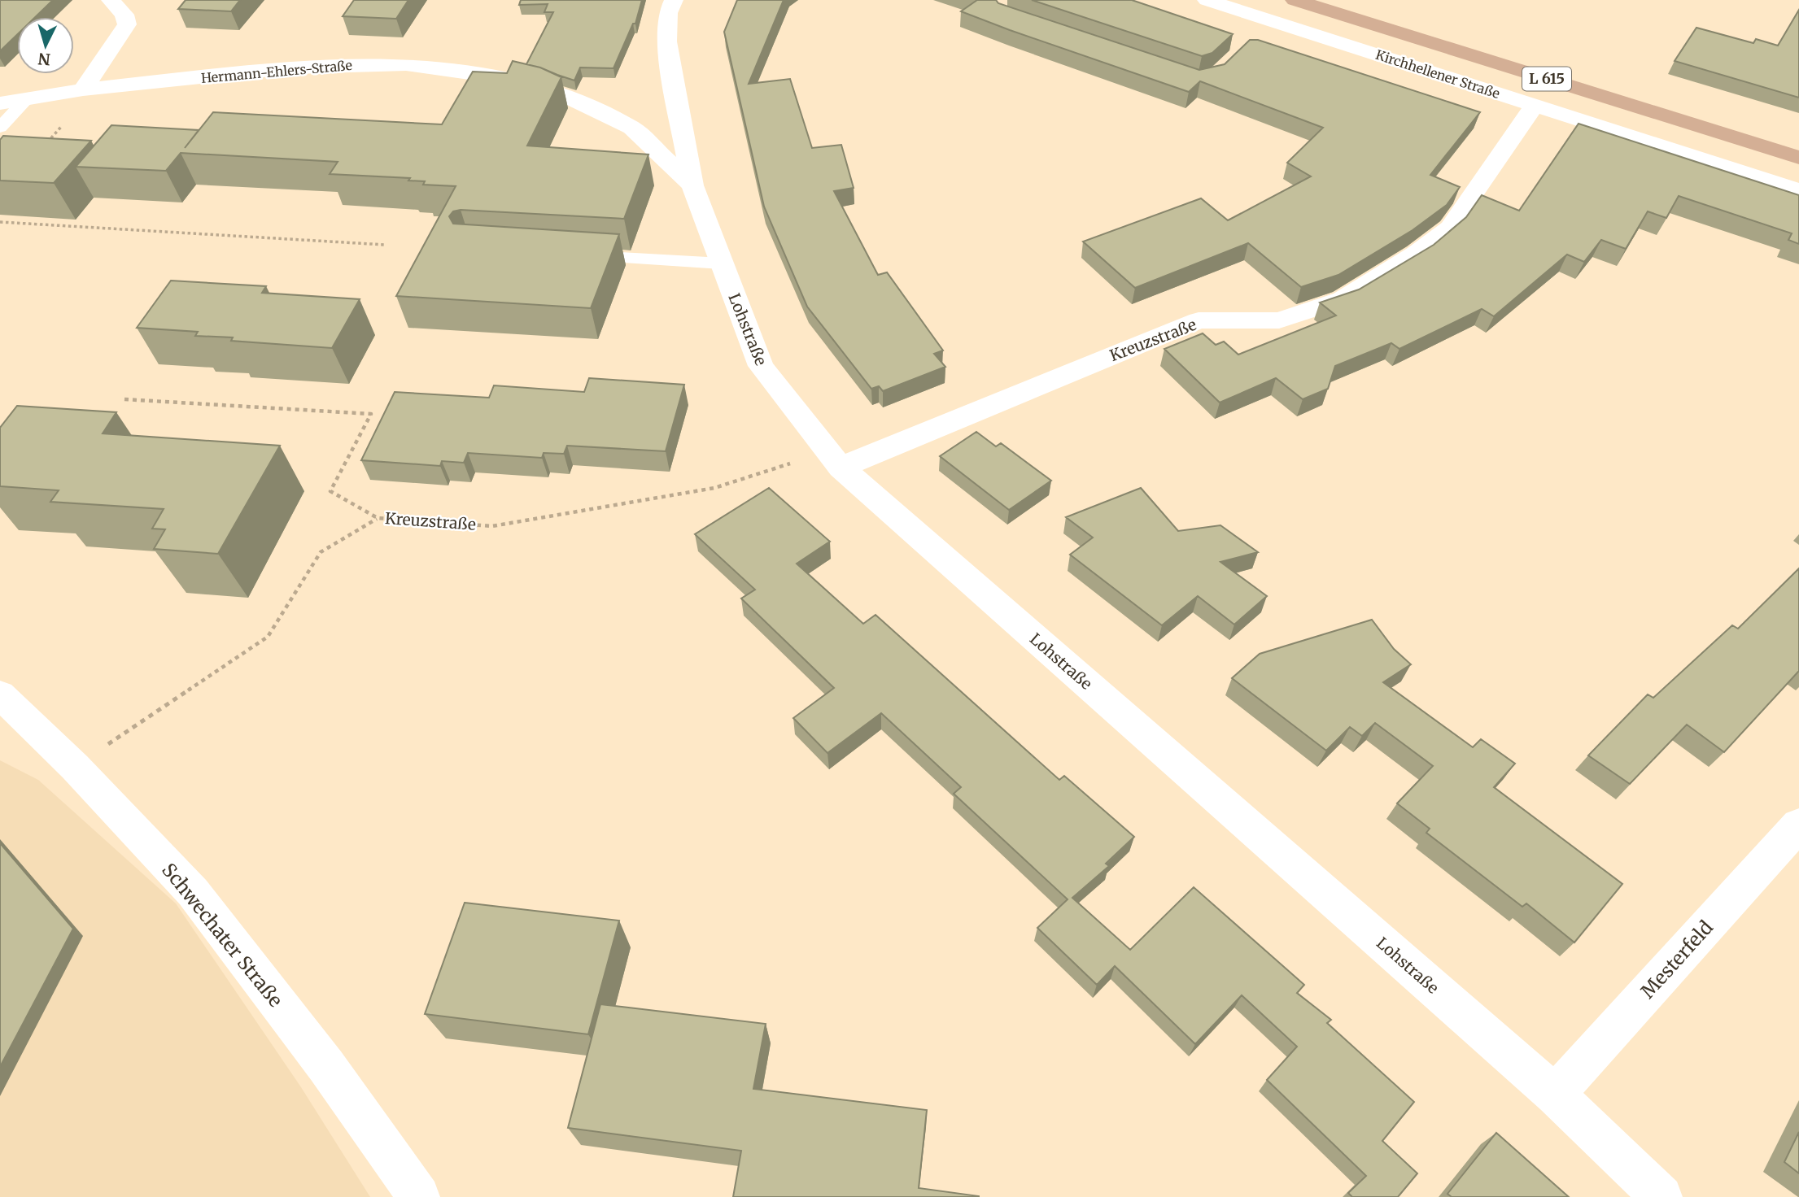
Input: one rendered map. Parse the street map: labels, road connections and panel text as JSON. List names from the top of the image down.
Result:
{
  "streets": {
    "main road": ["Kirchhellener Straße", "L 615"],
    "street": [
      "Hermann-Ehlers-Straße",
      "Lohstraße",
      "Kreuzstraße",
      "Schwechater Straße",
      "Mesterfeld"
    ]
  },
  "crossings": [
    ["Hermann-Ehlers-Straße", "Lohstraße"],
    ["Kirchhellener Straße", "Kreuzstraße"],
    ["Lohstraße", "Kreuzstraße"],
    ["Lohstraße", "Mesterfeld"]
  ],
  "north": "bottom"
}
